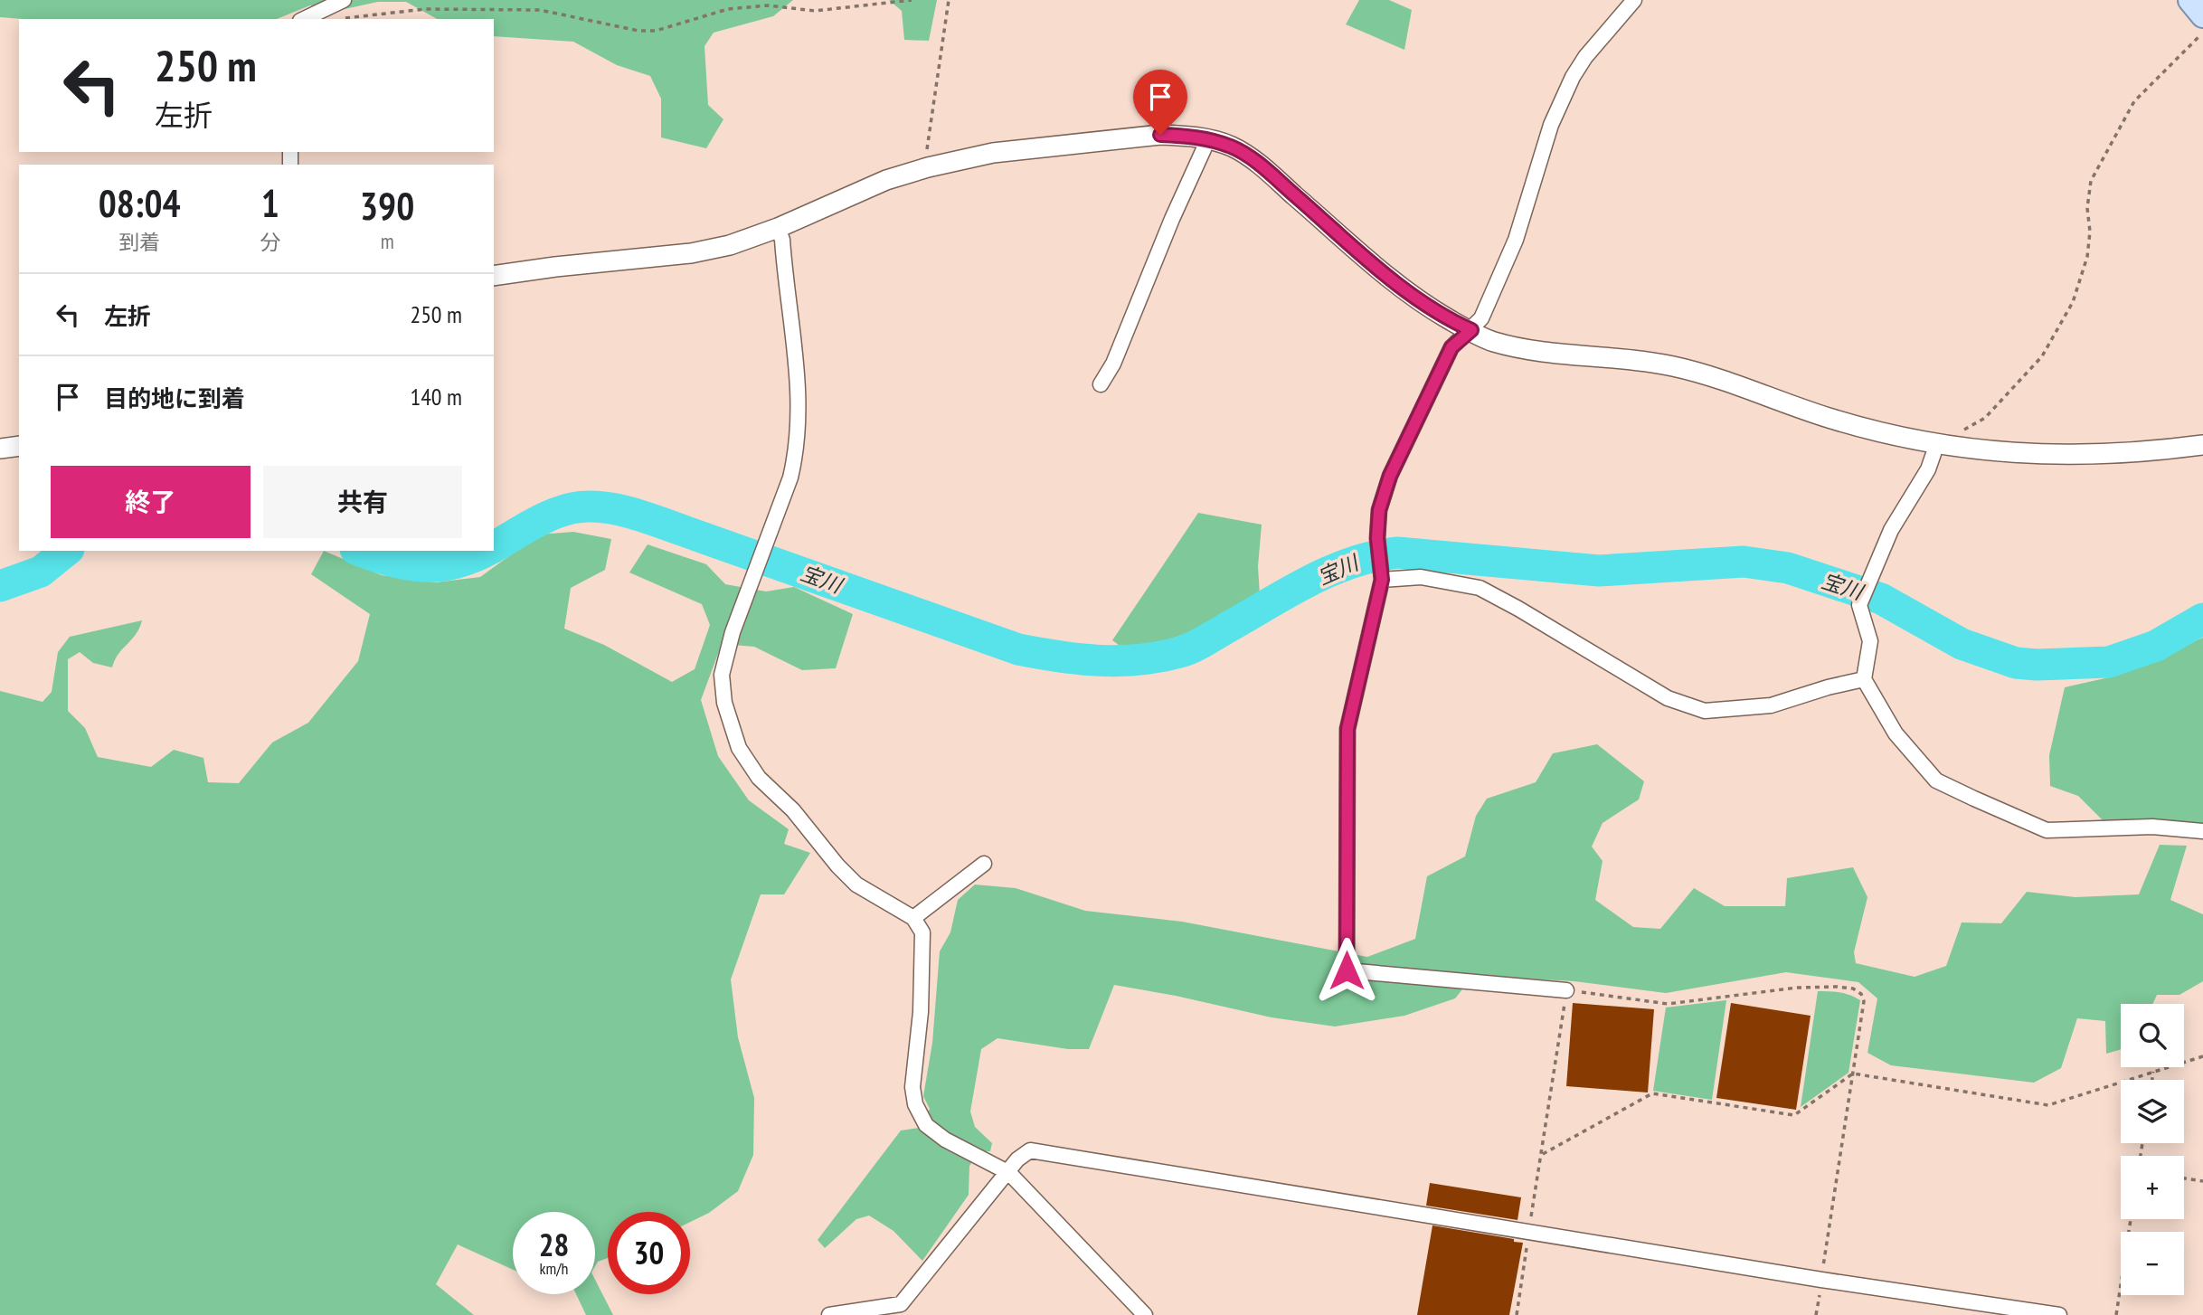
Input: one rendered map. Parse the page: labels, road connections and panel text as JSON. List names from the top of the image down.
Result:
{
  "water": ["宝川"],
  "page": {
    "turn": ["250 m", "左折"],
    "eta": [
      "08:04",
      "到着",
      "1",
      "分",
      "390",
      "m"
    ],
    "list": [
      {
        "name": "左折",
        "value": "250 m"
      },
      {
        "name": "目的地に到着",
        "value": "140 m"
      }
    ],
    "buttons": ["終了", "共有"],
    "map_buttons": ["+", "−"],
    "speed": "28 km/h",
    "limit": "30"
  }
}
